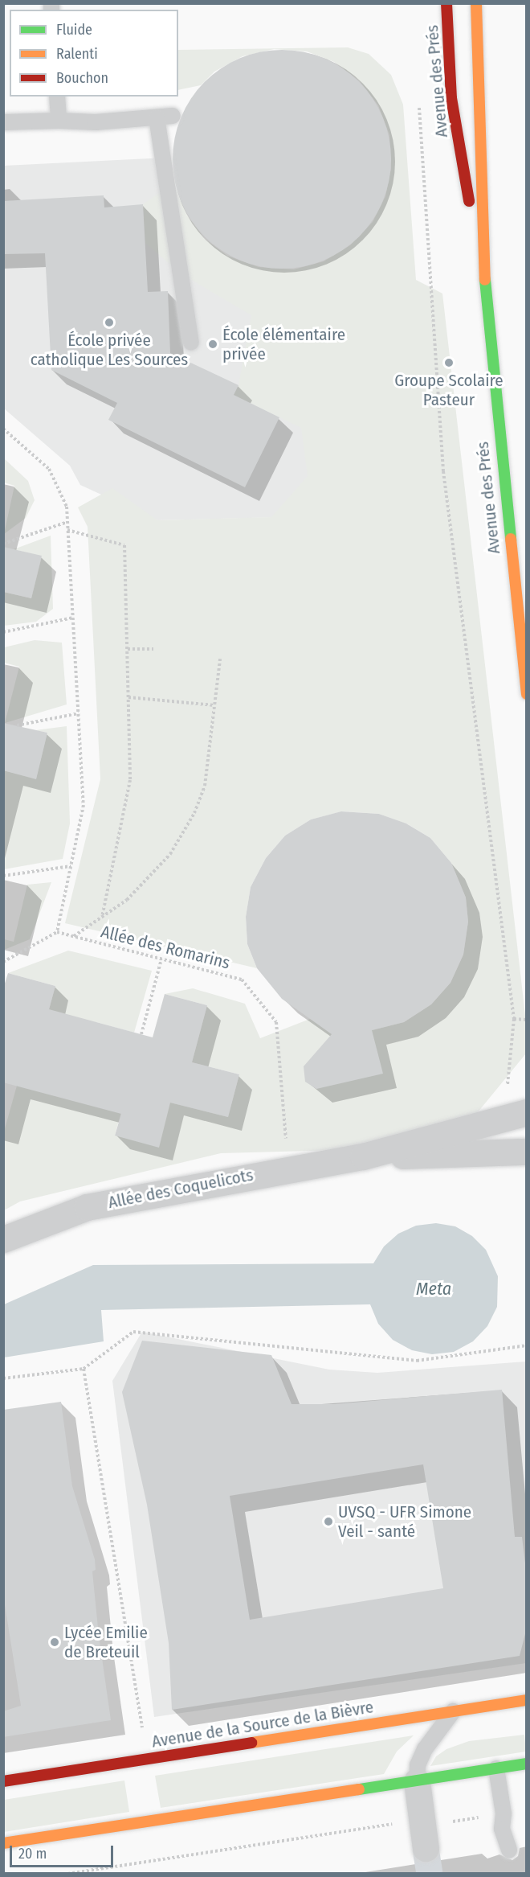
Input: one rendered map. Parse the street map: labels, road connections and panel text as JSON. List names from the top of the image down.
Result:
{
  "streets": {
    "main road": ["Avenue des Prés", "Avenue de la Source de la Bièvre"],
    "street": ["Allée des Coquelicots"],
    "path": ["Allée des Romarins"]
  },
  "crossings": [
    ["Allée des Romarins", "Allée des Coquelicots"]
  ],
  "water": ["Meta"],
  "places": [
    "École privée catholique Les Sources",
    "École élémentaire privée",
    "Groupe Scolaire Pasteur",
    "UVSQ - UFR Simone Veil - santé",
    "Lycée Emilie de Breteuil"
  ],
  "legend": ["Fluide", "Ralenti", "Bouchon"],
  "scale_bar": "20 m"
}
